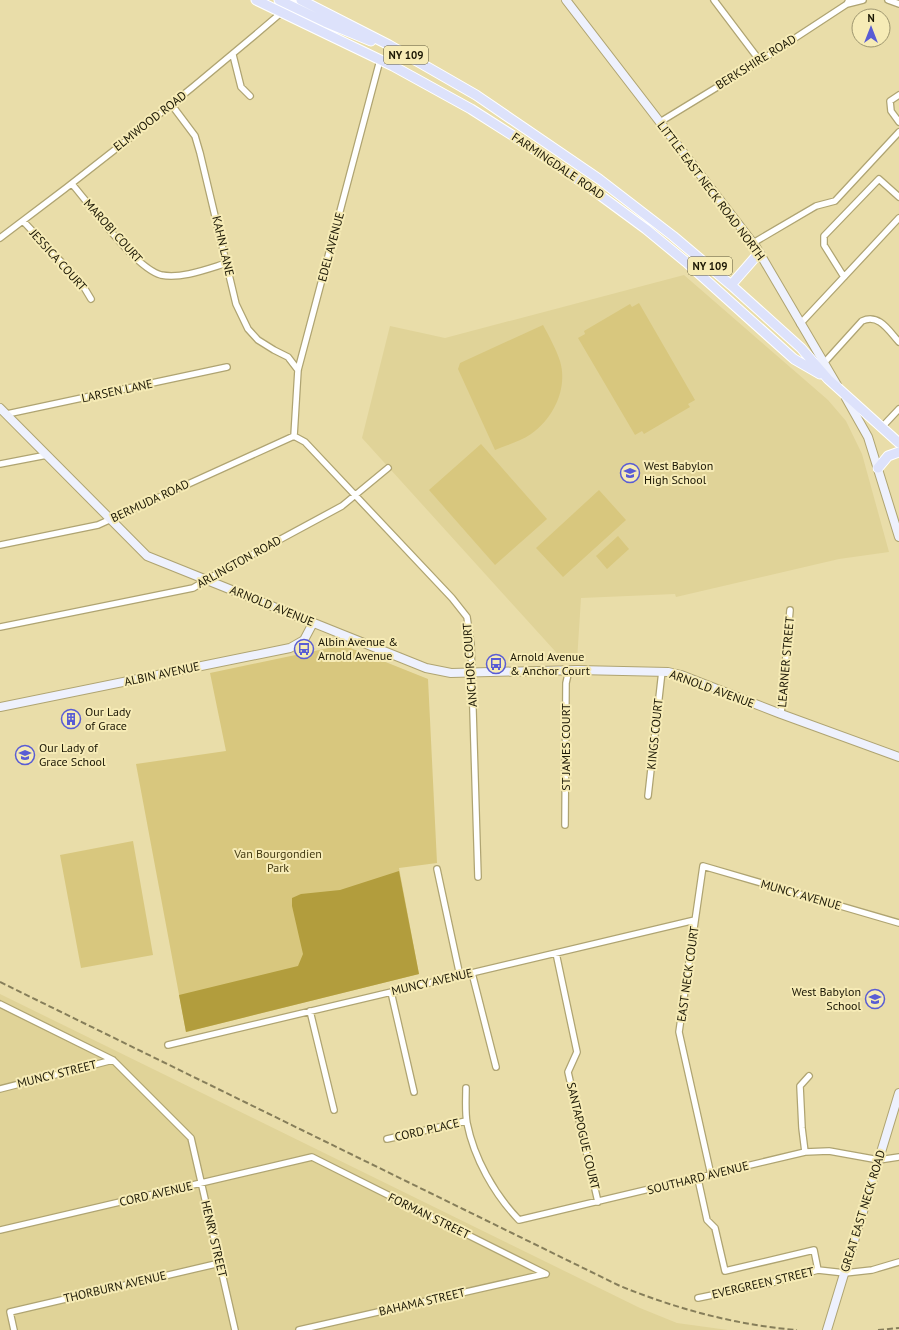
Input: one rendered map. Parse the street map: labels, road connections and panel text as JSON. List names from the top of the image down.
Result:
{
  "streets": {
    "main road": ["NY 109", "FARMINGDALE ROAD"],
    "street": [
      "BERKSHIRE ROAD",
      "ELMWOOD ROAD",
      "LITTLE EAST NECK ROAD NORTH",
      "MAROBI COURT",
      "KAHN LANE",
      "EDEL AVENUE",
      "JESSICA COURT",
      "LARSEN LANE",
      "BERMUDA ROAD",
      "ARLINGTON ROAD",
      "ARNOLD AVENUE",
      "LEARNER STREET",
      "ANCHOR COURT",
      "ALBIN AVENUE",
      "KINGS COURT",
      "ST JAMES COURT",
      "MUNCY AVENUE",
      "EAST NECK COURT",
      "MUNCY STREET",
      "CORD PLACE",
      "SANTAPOGUE COURT",
      "SOUTHARD AVENUE",
      "CORD AVENUE",
      "GREAT EAST NECK ROAD",
      "FORMAN STREET",
      "HENRY STREET",
      "EVERGREEN STREET",
      "THORBURN AVENUE",
      "BAHAMA STREET"
    ]
  },
  "crossings": [
    ["NY 109", "FARMINGDALE ROAD"],
    ["NY 109", "LITTLE EAST NECK ROAD NORTH"],
    ["BERKSHIRE ROAD", "LITTLE EAST NECK ROAD NORTH"],
    ["ELMWOOD ROAD", "FARMINGDALE ROAD"],
    ["ELMWOOD ROAD", "MAROBI COURT"],
    ["ELMWOOD ROAD", "KAHN LANE"],
    ["ELMWOOD ROAD", "JESSICA COURT"],
    ["FARMINGDALE ROAD", "LITTLE EAST NECK ROAD NORTH"],
    ["FARMINGDALE ROAD", "EDEL AVENUE"],
    ["MAROBI COURT", "KAHN LANE"],
    ["KAHN LANE", "EDEL AVENUE"],
    ["EDEL AVENUE", "BERMUDA ROAD"],
    ["EDEL AVENUE", "ANCHOR COURT"],
    ["LARSEN LANE", "ARNOLD AVENUE"],
    ["BERMUDA ROAD", "ARNOLD AVENUE"],
    ["BERMUDA ROAD", "ANCHOR COURT"],
    ["ARLINGTON ROAD", "ARNOLD AVENUE"],
    ["ARLINGTON ROAD", "ANCHOR COURT"],
    ["ARNOLD AVENUE", "LEARNER STREET"],
    ["ARNOLD AVENUE", "ANCHOR COURT"],
    ["ARNOLD AVENUE", "ALBIN AVENUE"],
    ["ARNOLD AVENUE", "KINGS COURT"],
    ["ARNOLD AVENUE", "ST JAMES COURT"],
    ["MUNCY AVENUE", "EAST NECK COURT"],
    ["MUNCY AVENUE", "SANTAPOGUE COURT"],
    ["EAST NECK COURT", "SOUTHARD AVENUE"],
    ["MUNCY STREET", "HENRY STREET"],
    ["CORD PLACE", "SOUTHARD AVENUE"],
    ["SANTAPOGUE COURT", "SOUTHARD AVENUE"],
    ["SOUTHARD AVENUE", "GREAT EAST NECK ROAD"],
    ["CORD AVENUE", "FORMAN STREET"],
    ["CORD AVENUE", "HENRY STREET"],
    ["GREAT EAST NECK ROAD", "EVERGREEN STREET"],
    ["FORMAN STREET", "BAHAMA STREET"],
    ["HENRY STREET", "THORBURN AVENUE"]
  ],
  "parks": ["Van Bourgondien Park"],
  "places": {
    "school or university": ["West Babylon High School", "Our Lady of Grace School", "West Babylon School"],
    "bus stop": ["Albin Avenue & Arnold Avenue", "Arnold Avenue & Anchor Court"],
    "building": ["Our Lady of Grace"]
  },
  "north": "top"
}
